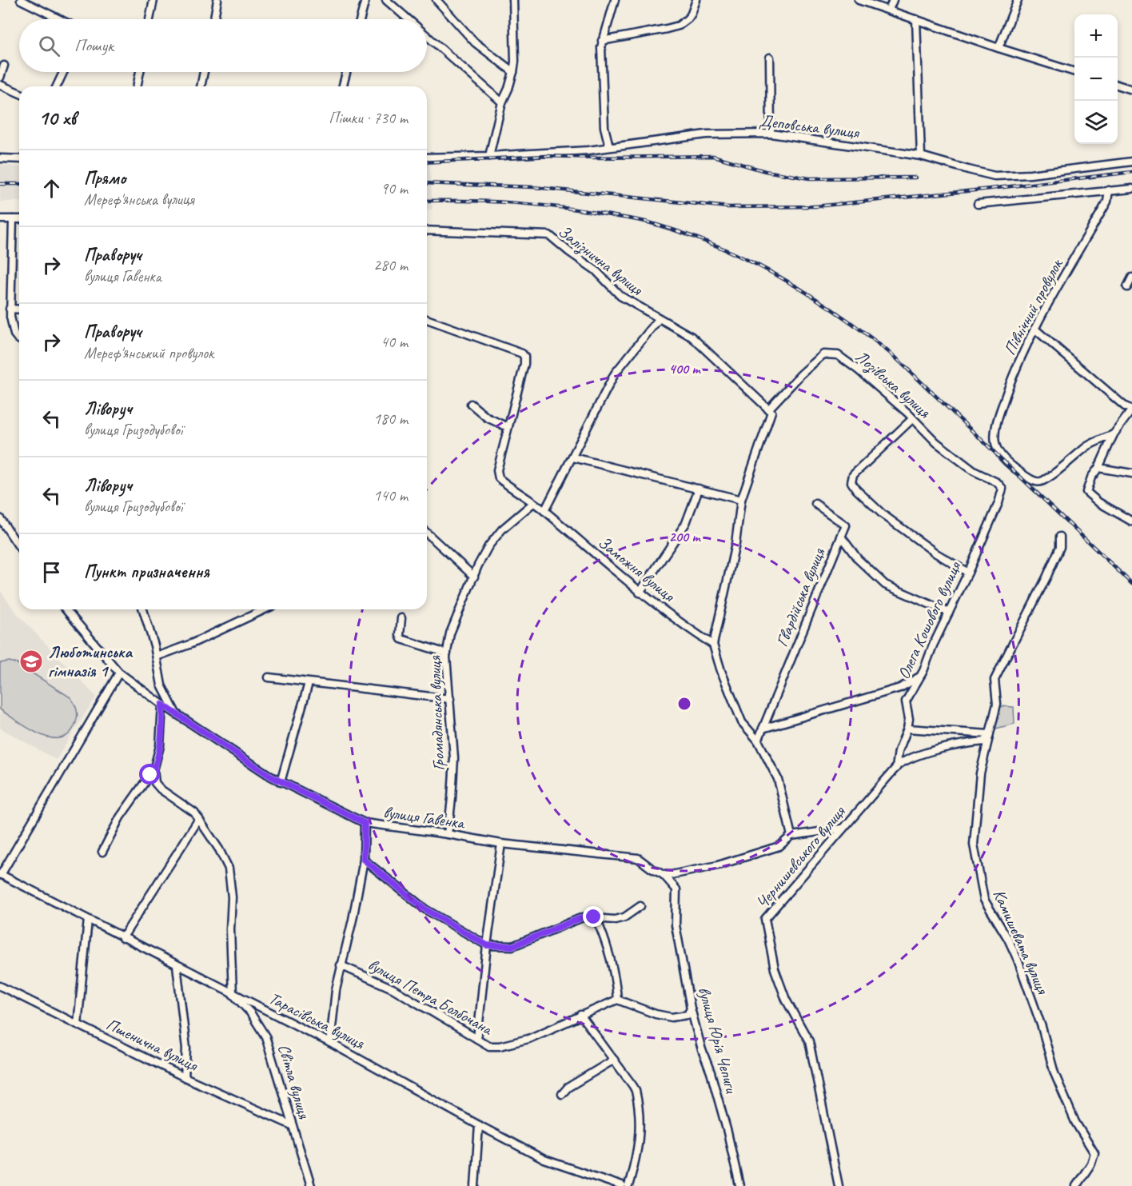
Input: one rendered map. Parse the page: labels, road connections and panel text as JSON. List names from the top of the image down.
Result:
{
  "streets": {
    "street": [
      "Деповська вулиця",
      "Залізнична вулиця",
      "Північний провулок",
      "Лозівська вулиця",
      "Заможня вулиця",
      "Гвардійська вулиця",
      "Олега Кошового вулиця",
      "Громадянська вулиця",
      "вулиця Гавенка",
      "Чернишевського вулиця",
      "Камишевата вулиця",
      "вулиця Петра Болбочана",
      "Тарасівська вулиця",
      "вулиця Юрія Чепиги",
      "Пшенична вулиця",
      "Світла вулиця"
    ]
  },
  "crossings": [
    ["Залізнична вулиця", "Лозівська вулиця"],
    ["Лозівська вулиця", "Олега Кошового вулиця"],
    ["Заможня вулиця", "Громадянська вулиця"],
    ["Гвардійська вулиця", "Олега Кошового вулиця"],
    ["Олега Кошового вулиця", "Чернишевського вулиця"],
    ["Громадянська вулиця", "вулиця Гавенка"],
    ["вулиця Гавенка", "вулиця Юрія Чепиги"],
    ["Чернишевського вулиця", "Камишевата вулиця"],
    ["Тарасівська вулиця", "Світла вулиця"],
    ["Пшенична вулиця", "Світла вулиця"]
  ],
  "places": {
    "school or university": ["Люботинська гiмназiя 1"]
  },
  "page": {
    "map_buttons": ["+", "−"],
    "search": "Пошук",
    "heading": ["10 хв", "Пішки · 730 m"],
    "list": [
      ["Прямо", "Мереф'янська вулиця", "90 m"],
      ["Праворуч", "вулиця Гавенка", "280 m"],
      ["Праворуч", "Мереф'янський провулок", "40 m"],
      ["Ліворуч", "вулиця Гризодубової", "180 m"],
      ["Ліворуч", "вулиця Гризодубової", "140 m"],
      "Пункт призначення"
    ]
  },
  "rings": ["400 m", "200 m"]
}
